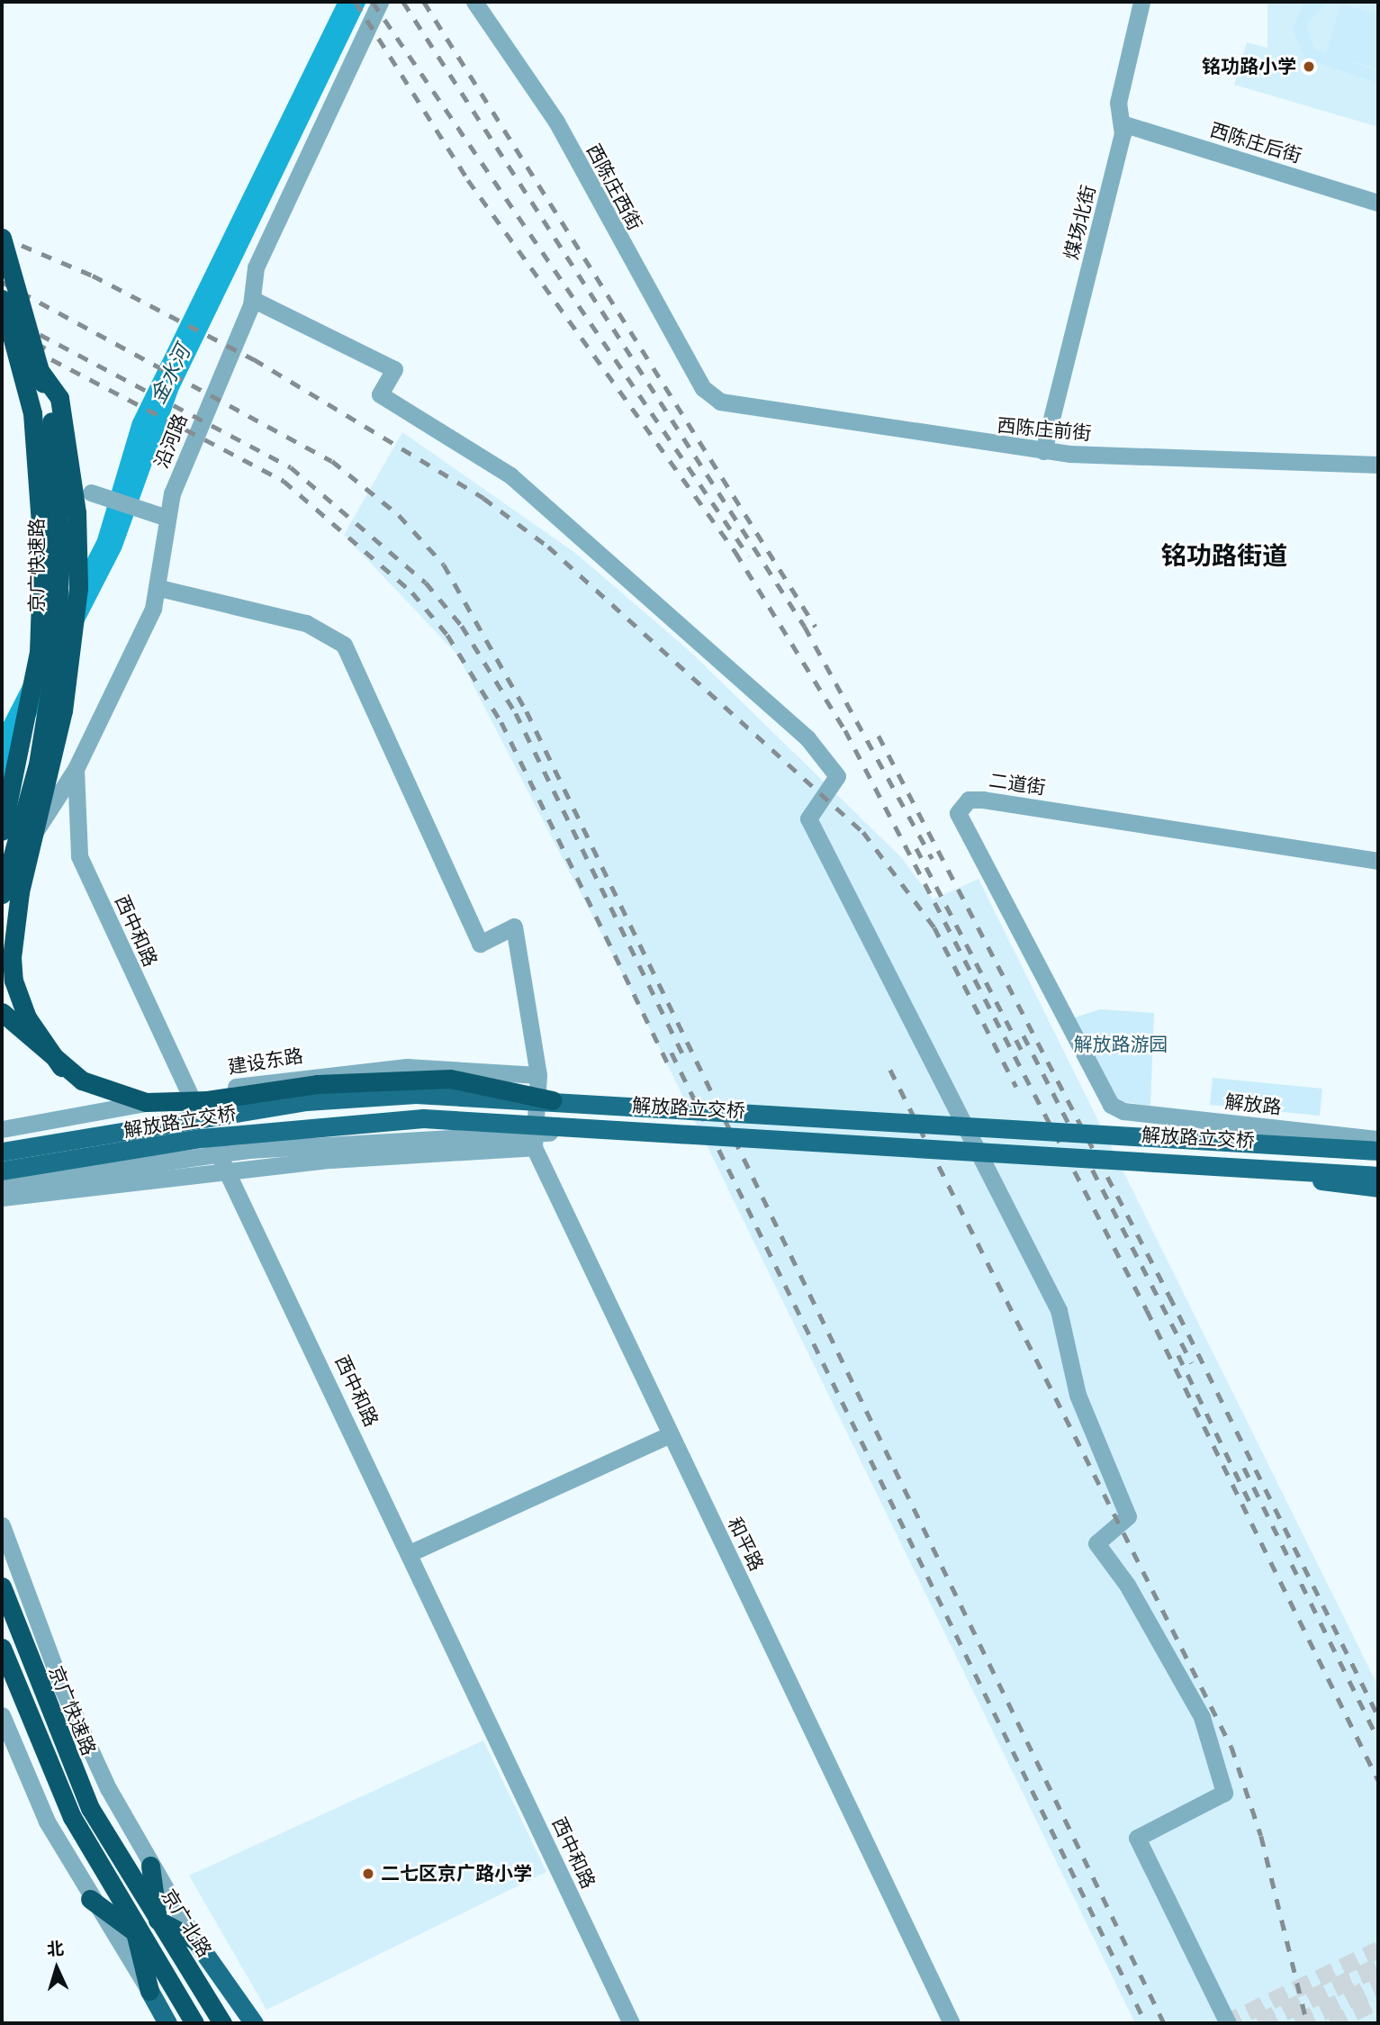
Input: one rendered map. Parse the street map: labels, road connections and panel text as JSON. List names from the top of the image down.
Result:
{
  "streets": {
    "highway": ["京广快速路", "京广北路"],
    "main road": ["解放路立交桥"],
    "street": [
      "西陈庄后街",
      "西陈庄西街",
      "煤场北街",
      "西陈庄前街",
      "沿河路",
      "二道街",
      "西中和路",
      "建设东路",
      "解放路",
      "和平路"
    ]
  },
  "crossings": [
    ["西陈庄后街", "煤场北街"],
    ["西陈庄西街", "西陈庄前街"],
    ["煤场北街", "西陈庄前街"],
    ["沿河路", "京广快速路"],
    ["沿河路", "西中和路"],
    ["沿河路", "和平路"],
    ["京广快速路", "京广北路"],
    ["二道街", "解放路"],
    ["西中和路", "建设东路"],
    ["建设东路", "和平路"]
  ],
  "districts": ["铭功路街道"],
  "water": ["金水河"],
  "parks": ["解放路游园"],
  "places": ["铭功路小学", "二七区京广路小学"],
  "north": "top"
}
